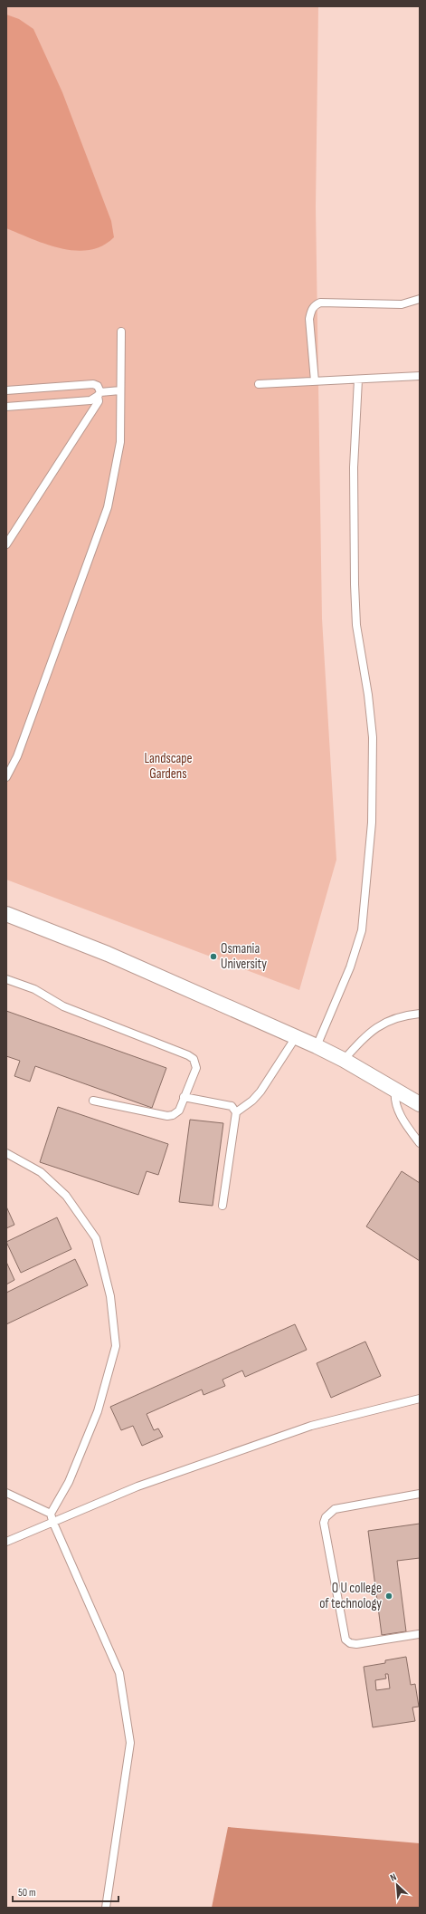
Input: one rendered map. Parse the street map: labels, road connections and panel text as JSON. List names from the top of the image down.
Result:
{
  "parks": ["Landscape Gardens"],
  "places": ["Osmania University", "O U college of technology"],
  "scale_bar": "50 m",
  "north": "top left"
}
